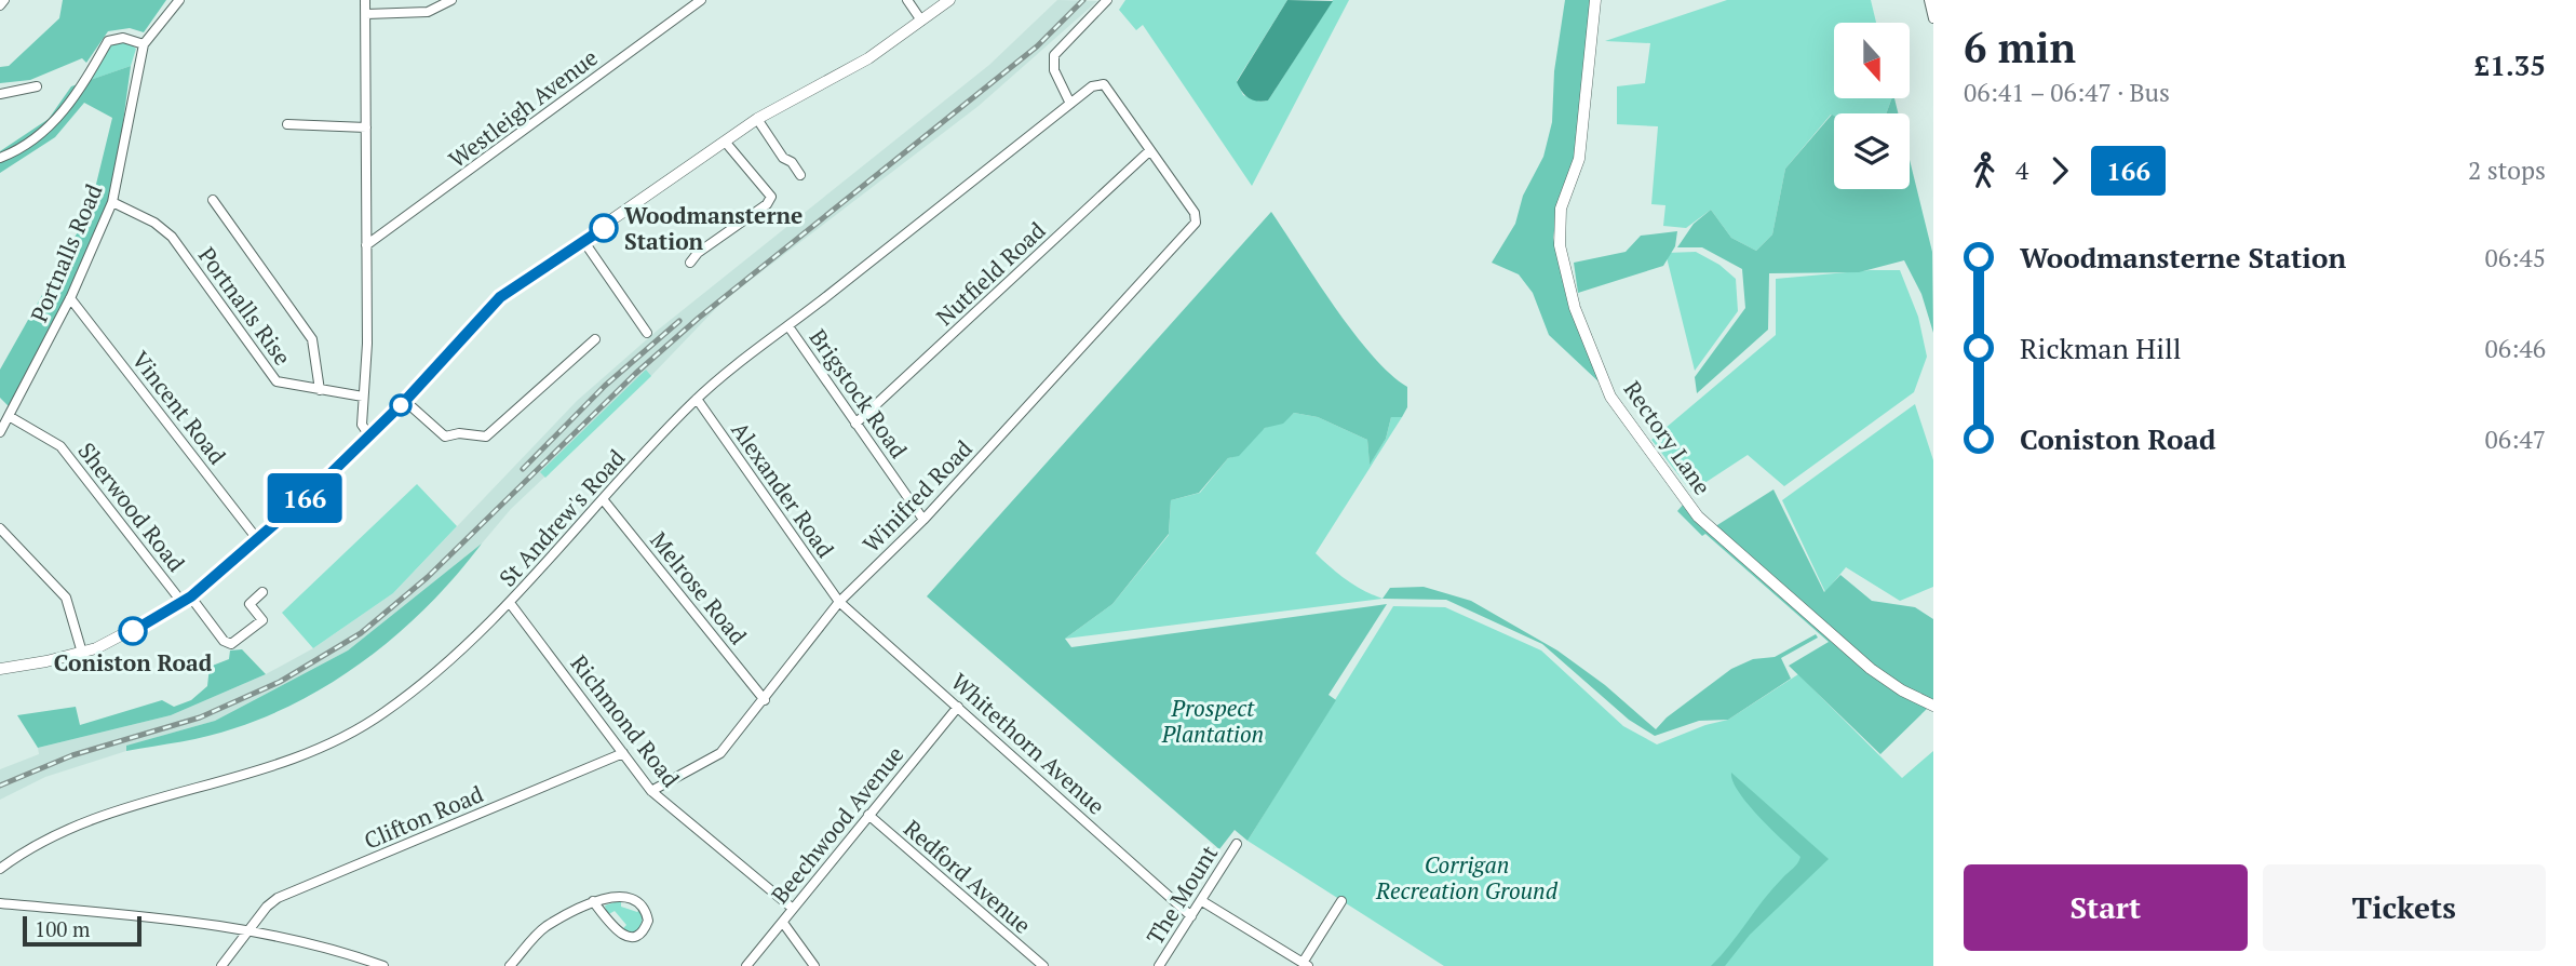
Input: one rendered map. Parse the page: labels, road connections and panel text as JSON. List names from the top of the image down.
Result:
{
  "streets": {
    "main road": ["Rectory Lane"],
    "street": [
      "Westleigh Avenue",
      "Portnalls Road",
      "Nutfield Road",
      "Portnalls Rise",
      "Brigstock Road",
      "Vincent Road",
      "Alexander Road",
      "Winifred Road",
      "Sherwood Road",
      "St Andrew's Road",
      "Melrose Road",
      "Richmond Road",
      "Whitethorn Avenue",
      "Clifton Road",
      "Beechwood Avenue",
      "Redford Avenue",
      "The Mount"
    ]
  },
  "crossings": [
    ["Portnalls Road", "Portnalls Rise"],
    ["Portnalls Road", "Vincent Road"],
    ["Portnalls Road", "Sherwood Road"],
    ["Nutfield Road", "Brigstock Road"],
    ["Nutfield Road", "Winifred Road"],
    ["Nutfield Road", "St Andrew's Road"],
    ["Brigstock Road", "Winifred Road"],
    ["Brigstock Road", "St Andrew's Road"],
    ["Alexander Road", "Winifred Road"],
    ["Alexander Road", "St Andrew's Road"],
    ["Alexander Road", "Whitethorn Avenue"],
    ["Winifred Road", "St Andrew's Road"],
    ["Winifred Road", "Melrose Road"],
    ["Winifred Road", "Richmond Road"],
    ["Winifred Road", "Whitethorn Avenue"],
    ["St Andrew's Road", "Melrose Road"],
    ["St Andrew's Road", "Richmond Road"],
    ["Richmond Road", "Clifton Road"],
    ["Richmond Road", "Beechwood Avenue"],
    ["Whitethorn Avenue", "Beechwood Avenue"],
    ["Whitethorn Avenue", "The Mount"],
    ["Beechwood Avenue", "Redford Avenue"]
  ],
  "parks": ["Prospect Plantation", "Corrigan Recreation Ground"],
  "places": ["Woodmansterne Station", "Coniston Road"],
  "lines": ["bus line 166"],
  "scale_bar": "100 m",
  "north": "bottom",
  "page": {
    "on_map": "166",
    "heading": ["6 min", "06:41 – 06:47 · Bus", "£1.35"],
    "legs": ["4", "166", "2 stops"],
    "list": [
      {
        "name": "Woodmansterne Station",
        "value": "06:45"
      },
      {
        "name": "Rickman Hill",
        "value": "06:46"
      },
      {
        "name": "Coniston Road",
        "value": "06:47"
      }
    ],
    "buttons": ["Start", "Tickets"],
    "scale": "100 m"
  }
}
